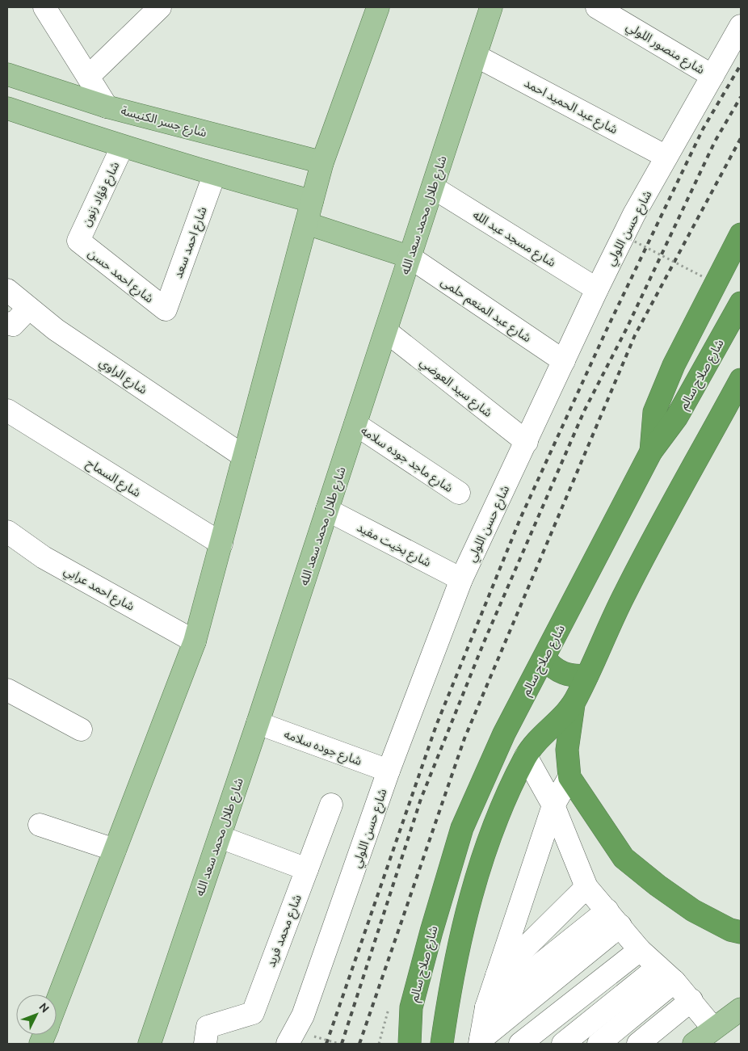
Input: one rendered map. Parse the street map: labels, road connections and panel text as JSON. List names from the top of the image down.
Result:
{
  "streets": {
    "highway": ["شارع صلاح سالم"],
    "main road": ["شارع جسر الكنيسة", "شارع طلال محمد سعد الله"],
    "street": [
      "شارع منصور اللولي",
      "شارع عبد الحميد احمد",
      "شارع فؤاد زنون",
      "شارع حسن اللولي",
      "شارع مسجد عبد الله",
      "شارع احمد سعد",
      "شارع احمد حسن",
      "شارع عبد المنعم حلمى",
      "شارع الراوي",
      "شارع سيد العوضي",
      "شارع ماجد جوده سلامه",
      "شارع السماح",
      "شارع بخيت مفيد",
      "شارع احمد عرابي",
      "شارع جوده سلامه",
      "شارع محمد فريد"
    ]
  },
  "crossings": [
    ["شارع منصور اللولي", "شارع حسن اللولي"],
    ["شارع عبد الحميد احمد", "شارع طلال محمد سعد الله"],
    ["شارع عبد الحميد احمد", "شارع حسن اللولي"],
    ["شارع فؤاد زنون", "شارع احمد حسن"],
    ["شارع طلال محمد سعد الله", "شارع مسجد عبد الله"],
    ["شارع طلال محمد سعد الله", "شارع عبد المنعم حلمى"],
    ["شارع طلال محمد سعد الله", "شارع سيد العوضي"],
    ["شارع طلال محمد سعد الله", "شارع ماجد جوده سلامه"],
    ["شارع طلال محمد سعد الله", "شارع بخيت مفيد"],
    ["شارع طلال محمد سعد الله", "شارع جوده سلامه"],
    ["شارع حسن اللولي", "شارع مسجد عبد الله"],
    ["شارع حسن اللولي", "شارع عبد المنعم حلمى"],
    ["شارع حسن اللولي", "شارع سيد العوضي"],
    ["شارع حسن اللولي", "شارع بخيت مفيد"],
    ["شارع حسن اللولي", "شارع جوده سلامه"],
    ["شارع احمد سعد", "شارع احمد حسن"]
  ],
  "north": "top right"
}
